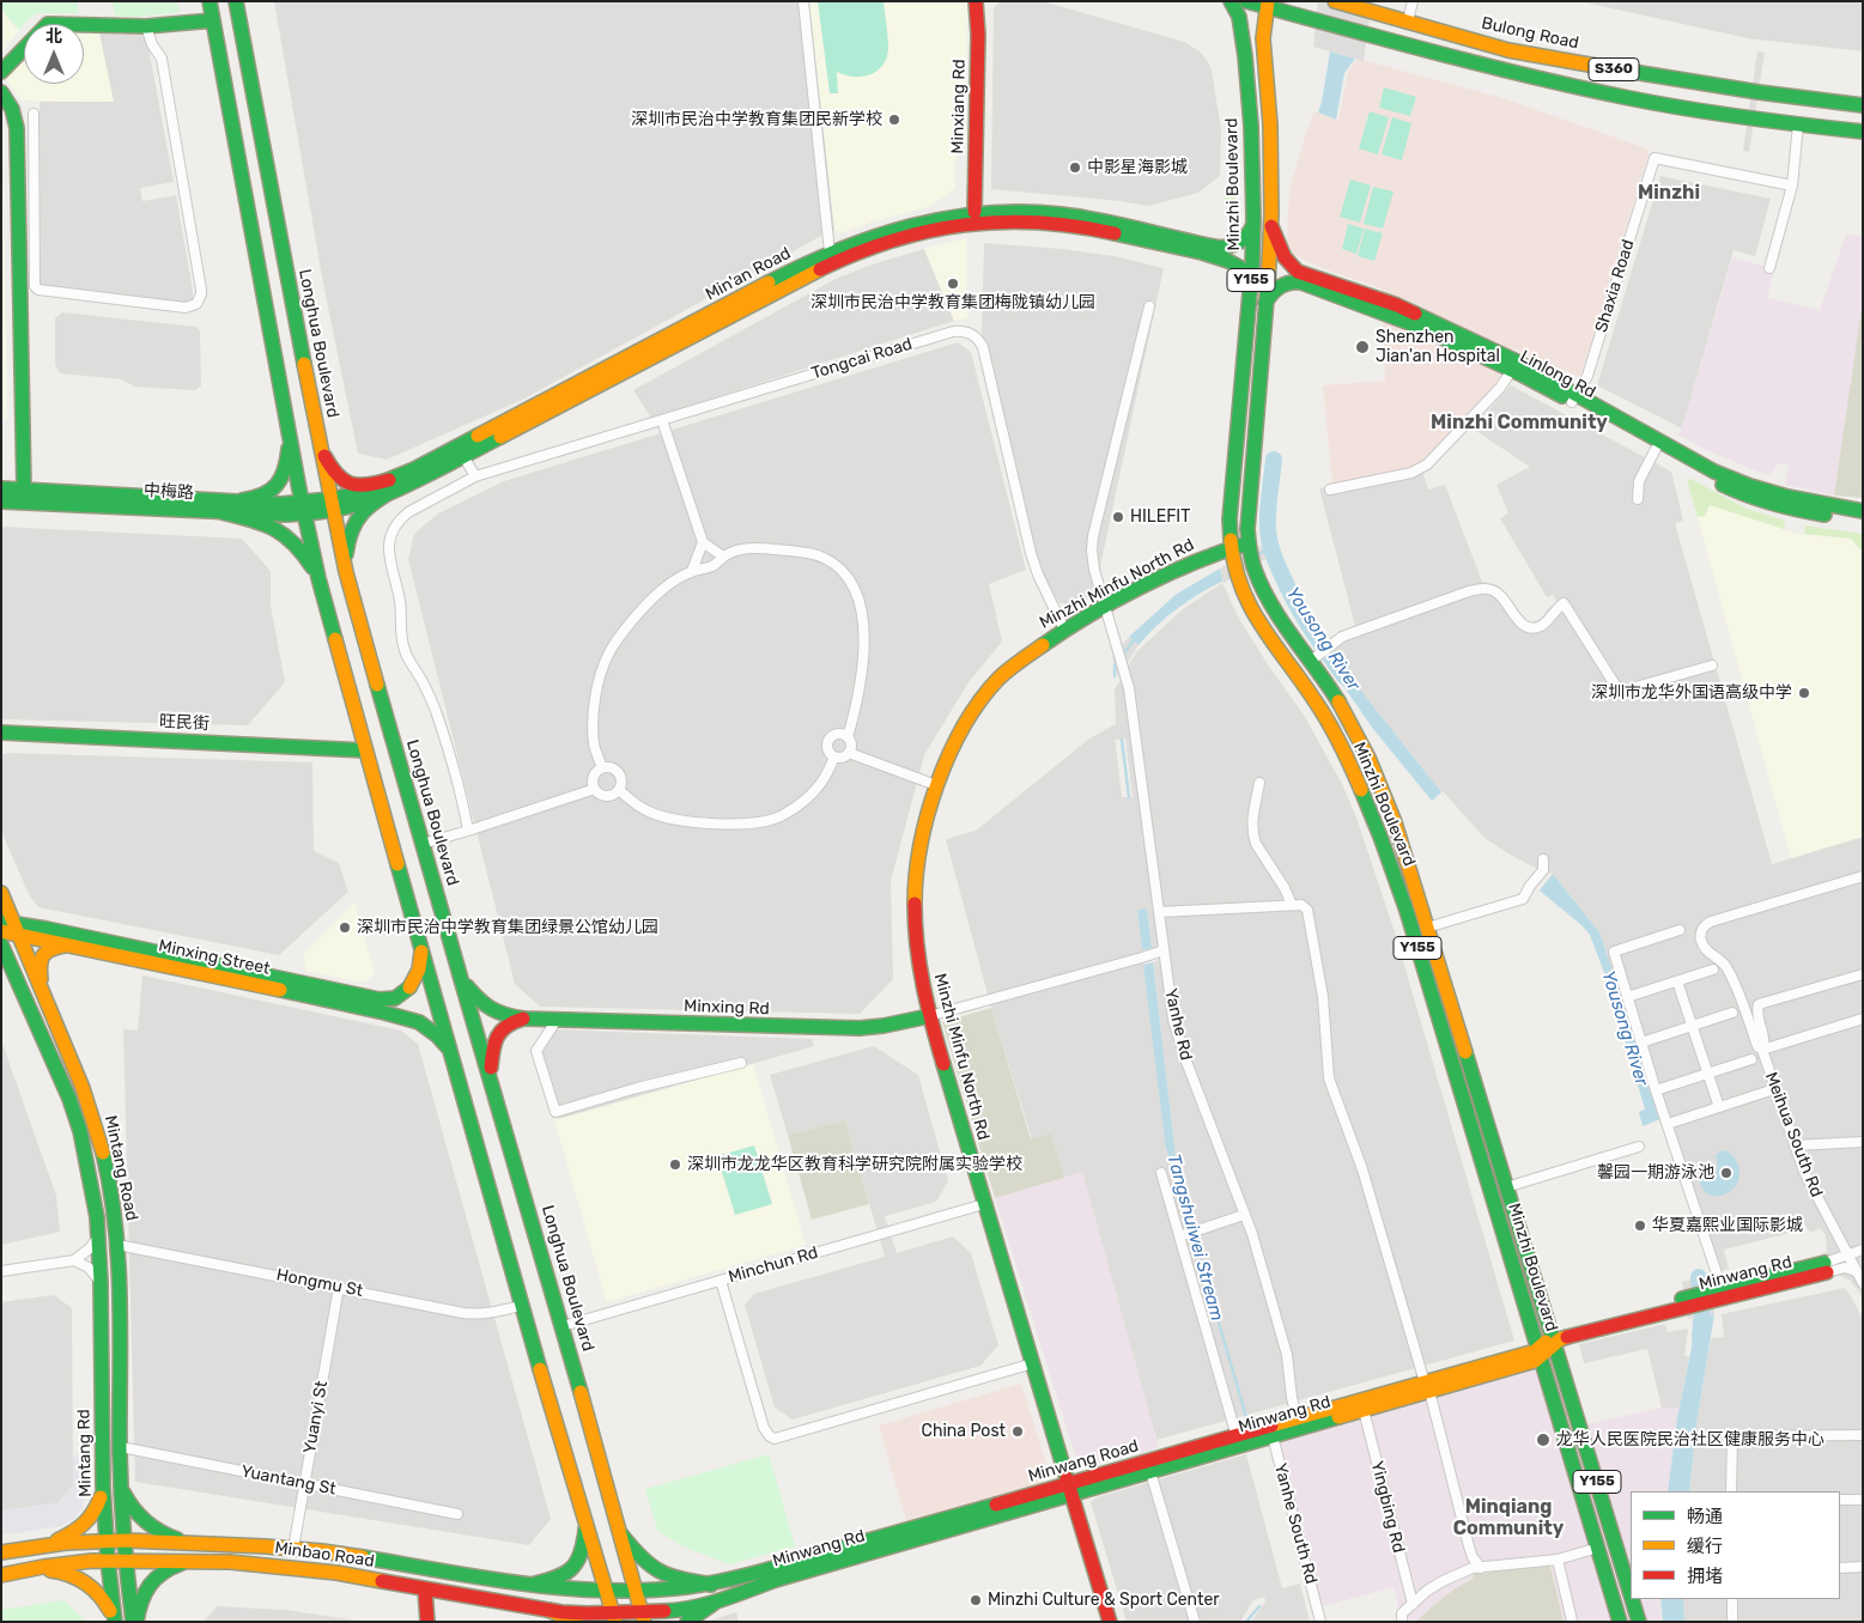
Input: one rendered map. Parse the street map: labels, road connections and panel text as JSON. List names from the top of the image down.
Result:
{
  "streets": {
    "main road": [
      "Bulong Road",
      "S360",
      "Minxiang Rd",
      "Minzhi Boulevard",
      "Min'an Road",
      "Y155",
      "Longhua Boulevard",
      "Linlong Rd",
      "中梅路",
      "Minzhi Minfu North Rd",
      "旺民街",
      "Minxing Street",
      "Minxing Rd",
      "Mintang Road",
      "Minwang Rd",
      "Mintang Rd",
      "Minwang Road",
      "Minbao Road"
    ],
    "street": [
      "Shaxia Road",
      "Tongcai Road",
      "Yanhe Rd",
      "Meihua South Rd",
      "Minchun Rd",
      "Hongmu St",
      "Yuanyi St",
      "Yuantang St",
      "Yingbing Rd",
      "Yanhe South Rd"
    ]
  },
  "crossings": [
    ["S360", "Minzhi Boulevard"],
    ["Minxiang Rd", "Min'an Road"],
    ["Minzhi Boulevard", "Minzhi Minfu North Rd"],
    ["Minzhi Boulevard", "Minwang Rd"],
    ["Min'an Road", "Longhua Boulevard"],
    ["Min'an Road", "中梅路"],
    ["Shaxia Road", "Linlong Rd"],
    ["Longhua Boulevard", "中梅路"],
    ["Longhua Boulevard", "Minchun Rd"],
    ["Longhua Boulevard", "Minwang Road"],
    ["Longhua Boulevard", "Minbao Road"],
    ["Tongcai Road", "Minzhi Minfu North Rd"],
    ["Minzhi Minfu North Rd", "Minxing Rd"],
    ["Minzhi Minfu North Rd", "Yanhe Rd"],
    ["Minzhi Minfu North Rd", "Minchun Rd"],
    ["Minzhi Minfu North Rd", "Minwang Rd"],
    ["Minzhi Minfu North Rd", "Minwang Road"],
    ["Minxing Street", "Mintang Road"],
    ["Yanhe Rd", "Minwang Rd"],
    ["Meihua South Rd", "Minwang Rd"],
    ["Mintang Road", "Hongmu St"],
    ["Mintang Road", "Mintang Rd"],
    ["Mintang Road", "Yuantang St"],
    ["Mintang Road", "Minbao Road"],
    ["Minwang Rd", "Minwang Road"],
    ["Minwang Rd", "Yingbing Rd"],
    ["Minwang Rd", "Yanhe South Rd"],
    ["Hongmu St", "Yuanyi St"],
    ["Yuanyi St", "Yuantang St"],
    ["Yuanyi St", "Minbao Road"],
    ["Mintang Rd", "Minbao Road"],
    ["Minwang Road", "Minbao Road"]
  ],
  "districts": ["Minzhi", "Minzhi Community", "Minqiang Community"],
  "water": ["Yousong River", "Tangshuiwei Stream"],
  "places": [
    "深圳市民治中学教育集团民新学校",
    "中影星海影城",
    "深圳市民治中学教育集团梅陇镇幼儿园",
    "Shenzhen Jian'an Hospital",
    "HILEFIT",
    "深圳市龙华外国语高级中学",
    "深圳市民治中学教育集团绿景公馆幼儿园",
    "深圳市龙龙华区教育科学研究院附属实验学校",
    "馨园一期游泳池",
    "华夏嘉熙业国际影城",
    "China Post",
    "龙华人民医院民治社区健康服务中心",
    "Minzhi Culture & Sport Center"
  ],
  "legend": ["畅通", "缓行", "拥堵"],
  "north": "top"
}
